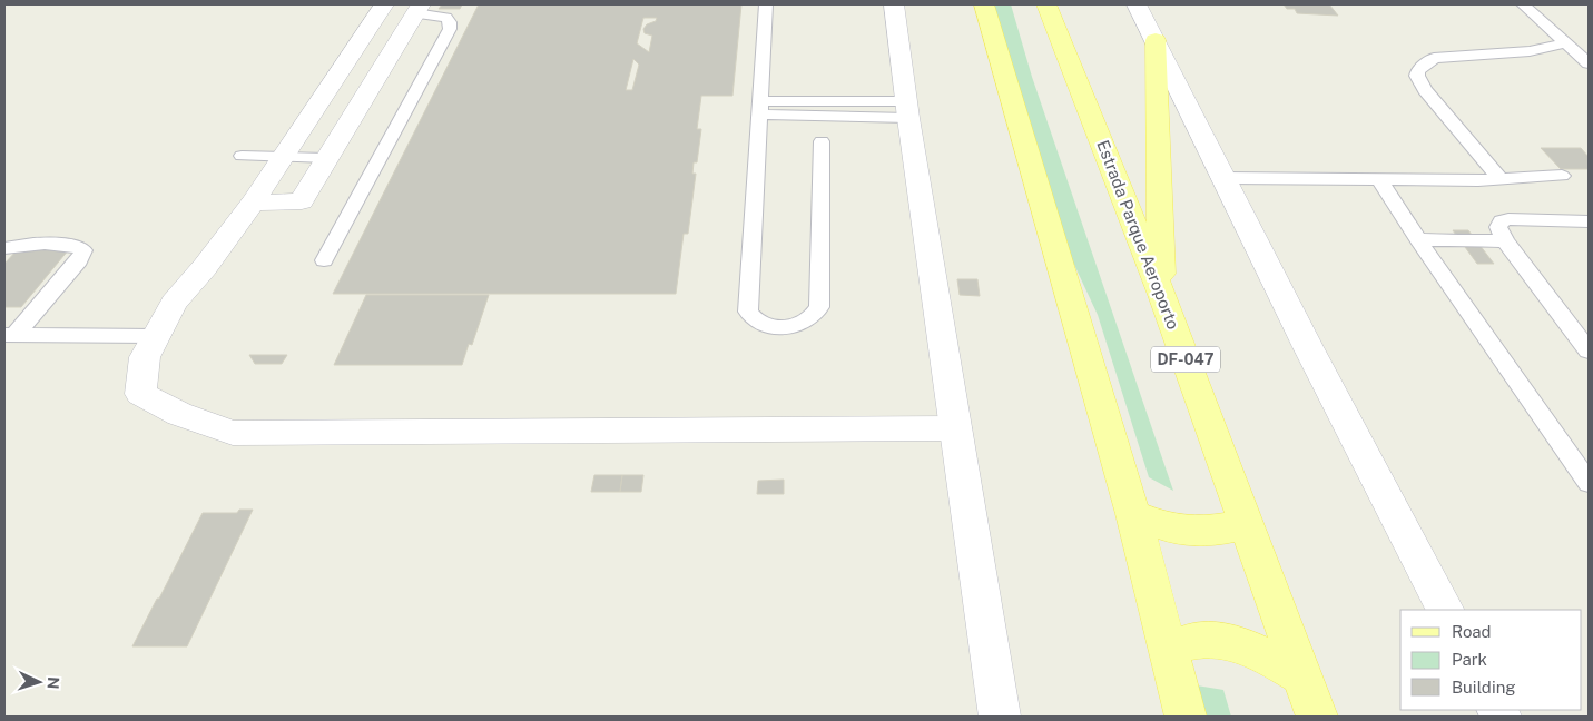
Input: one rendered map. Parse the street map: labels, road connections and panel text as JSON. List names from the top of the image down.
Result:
{
  "streets": {
    "main road": ["Estrada Parque Aeroporto", "DF-047"]
  },
  "legend": ["Road", "Park", "Building"],
  "north": "right"
}
